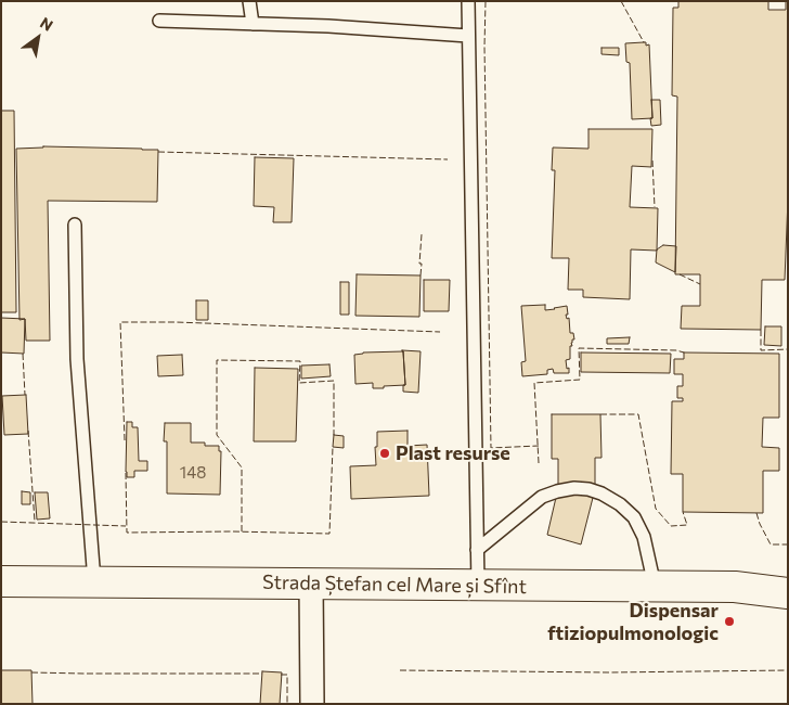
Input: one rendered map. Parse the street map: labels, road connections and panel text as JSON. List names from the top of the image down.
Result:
{
  "streets": {
    "main road": ["Strada Ștefan cel Mare și Sfînt"]
  },
  "places": ["Plast resurse", "Dispensar ftiziopulmonologic"],
  "house_numbers": ["148"],
  "north": "top right"
}
